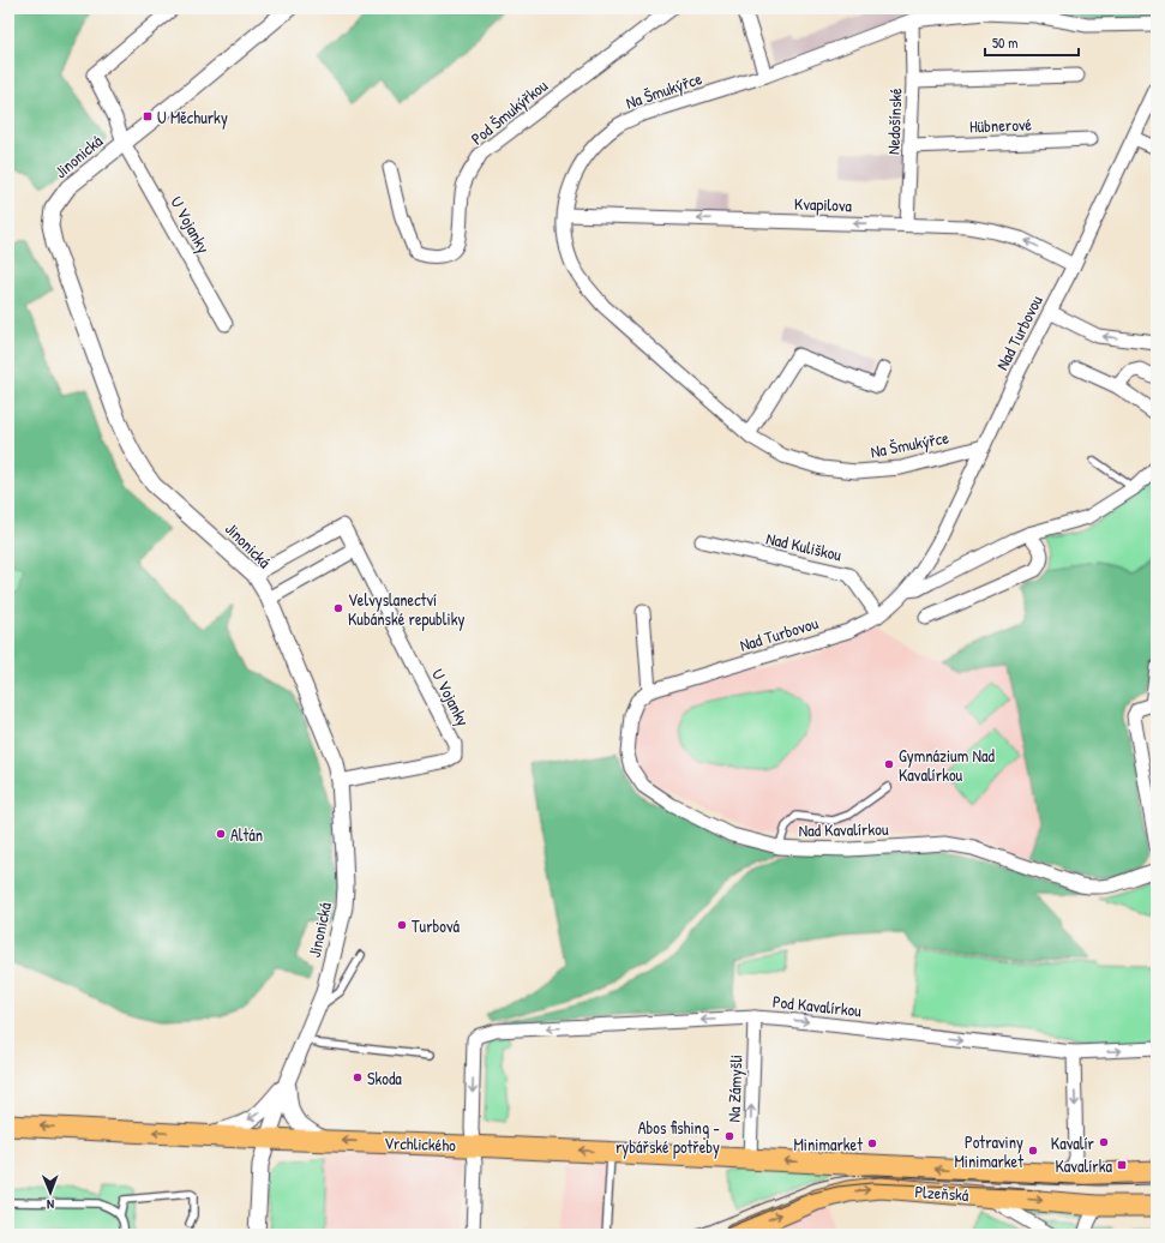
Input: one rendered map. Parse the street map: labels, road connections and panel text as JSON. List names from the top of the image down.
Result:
{
  "streets": {
    "main road": ["Vrchlického", "Plzeňská"],
    "street": [
      "Na Šmukýřce",
      "Pod Šmukýřkou",
      "Nedošínské",
      "Hübnerové",
      "Jinonická",
      "Kvapilova",
      "U Vojanky",
      "Nad Turbovou",
      "Nad Kuliškou",
      "Nad Kavalírkou",
      "Pod Kavalírkou",
      "Na Zámyšli"
    ]
  },
  "crossings": [
    ["Na Šmukýřce", "Nedošínské"],
    ["Na Šmukýřce", "Kvapilova"],
    ["Na Šmukýřce", "Nad Turbovou"],
    ["Nedošínské", "Hübnerové"],
    ["Nedošínské", "Kvapilova"],
    ["Jinonická", "U Vojanky"],
    ["Jinonická", "Vrchlického"],
    ["Kvapilova", "Nad Turbovou"],
    ["Nad Turbovou", "Nad Kuliškou"],
    ["Nad Turbovou", "Nad Kavalírkou"],
    ["Pod Kavalírkou", "Na Zámyšli"],
    ["Pod Kavalírkou", "Vrchlického"],
    ["Na Zámyšli", "Vrchlického"],
    ["Vrchlického", "Plzeňská"]
  ],
  "one_way": ["Kvapilova", "Na Zámyšli", "Vrchlického"],
  "places": {
    "transit": ["U Měchurky", "Kavalírka"],
    "other": [
      "Velvyslanectví Kubánské republiky",
      "Gymnázium Nad Kavalírkou",
      "Altán",
      "Turbová",
      "Skoda",
      "Abos fishing - rybářské potřeby",
      "Kavalír",
      "Minimarket",
      "Potraviny Minimarket"
    ]
  },
  "scale_bar": "50 m",
  "north": "bottom"
}
